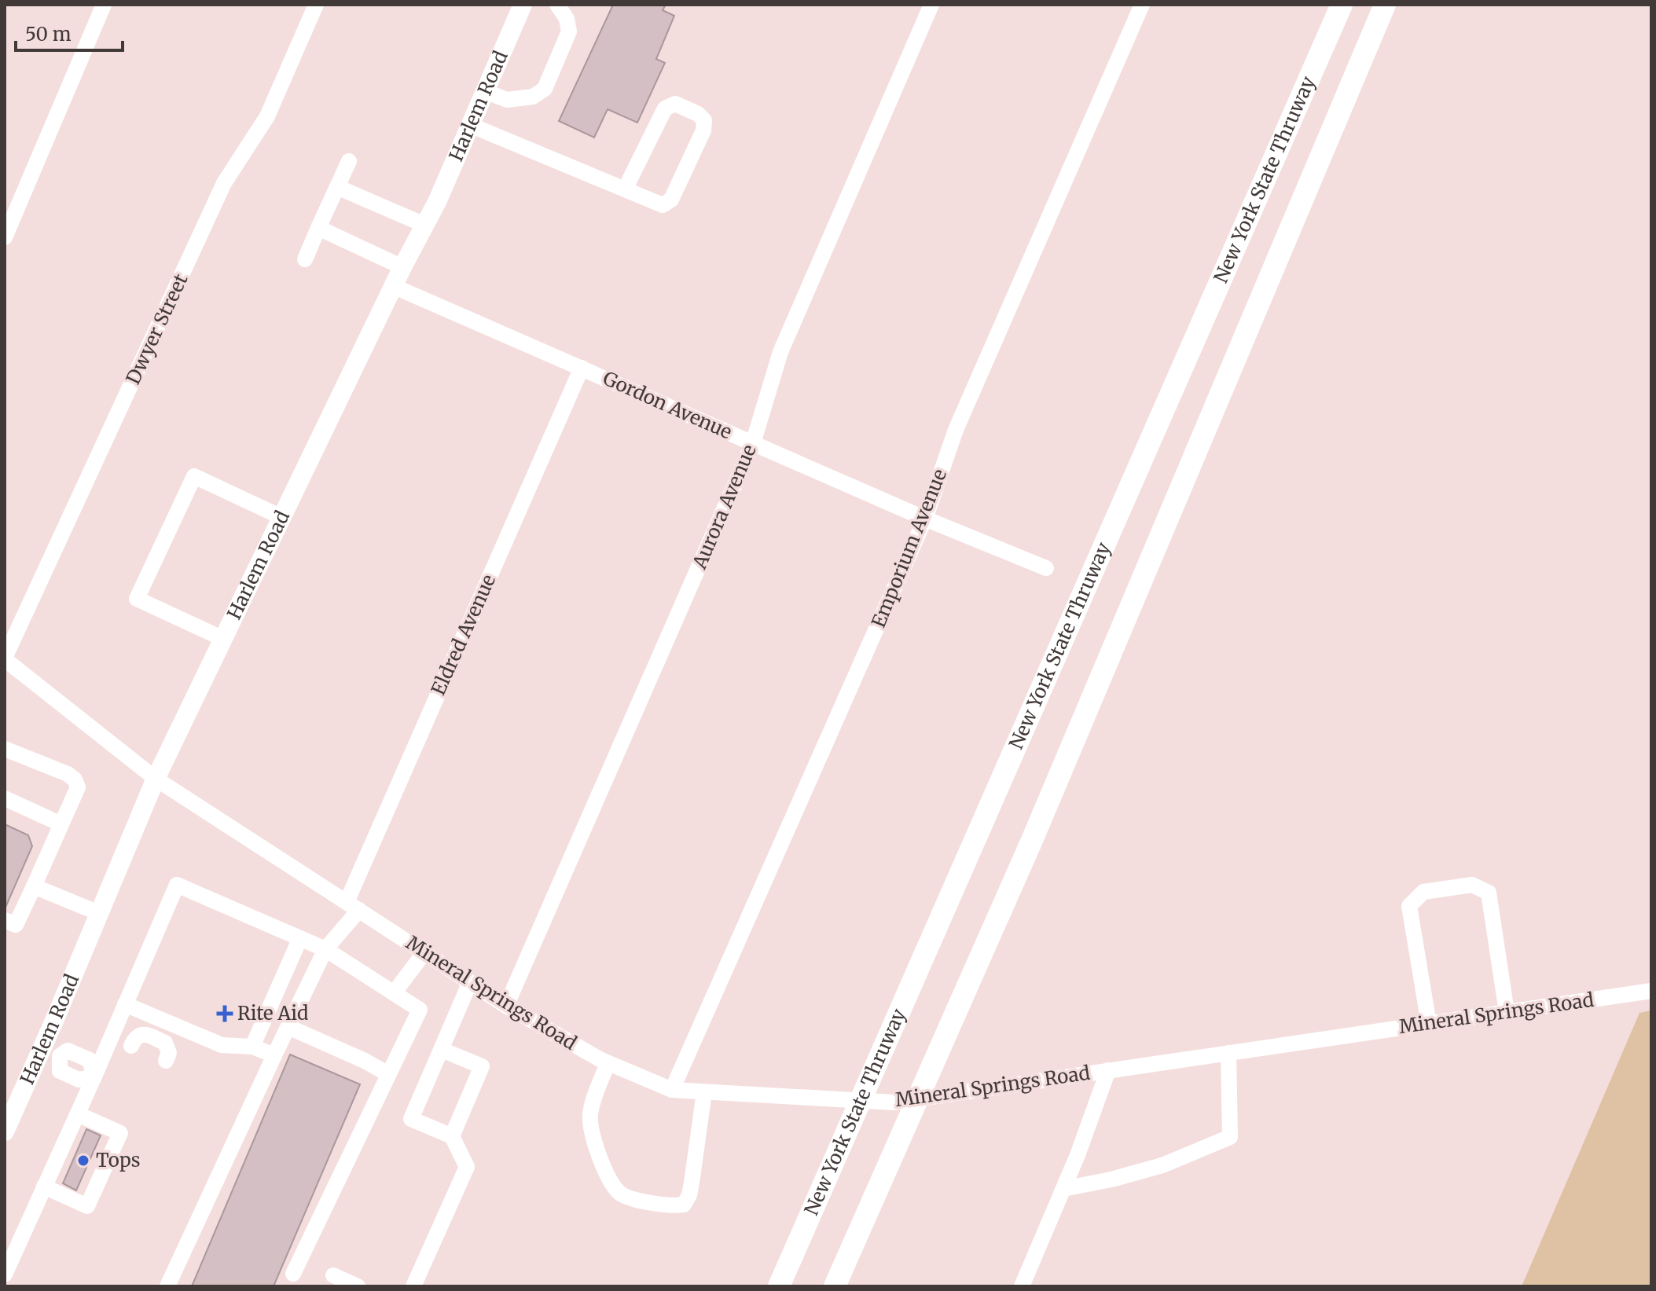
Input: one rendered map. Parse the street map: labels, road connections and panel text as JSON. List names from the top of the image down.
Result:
{
  "streets": {
    "highway": ["New York State Thruway"],
    "main road": ["Harlem Road"],
    "street": [
      "Dwyer Street",
      "Gordon Avenue",
      "Aurora Avenue",
      "Emporium Avenue",
      "Eldred Avenue",
      "Mineral Springs Road"
    ]
  },
  "crossings": [
    ["Harlem Road", "Gordon Avenue"],
    ["Harlem Road", "Mineral Springs Road"],
    ["Dwyer Street", "Mineral Springs Road"],
    ["Gordon Avenue", "Aurora Avenue"],
    ["Gordon Avenue", "Emporium Avenue"],
    ["Gordon Avenue", "Eldred Avenue"],
    ["Aurora Avenue", "Mineral Springs Road"],
    ["Emporium Avenue", "Mineral Springs Road"],
    ["Eldred Avenue", "Mineral Springs Road"]
  ],
  "places": {
    "health": ["Rite Aid"],
    "other": ["Tops"]
  },
  "scale_bar": "50 m"
}
